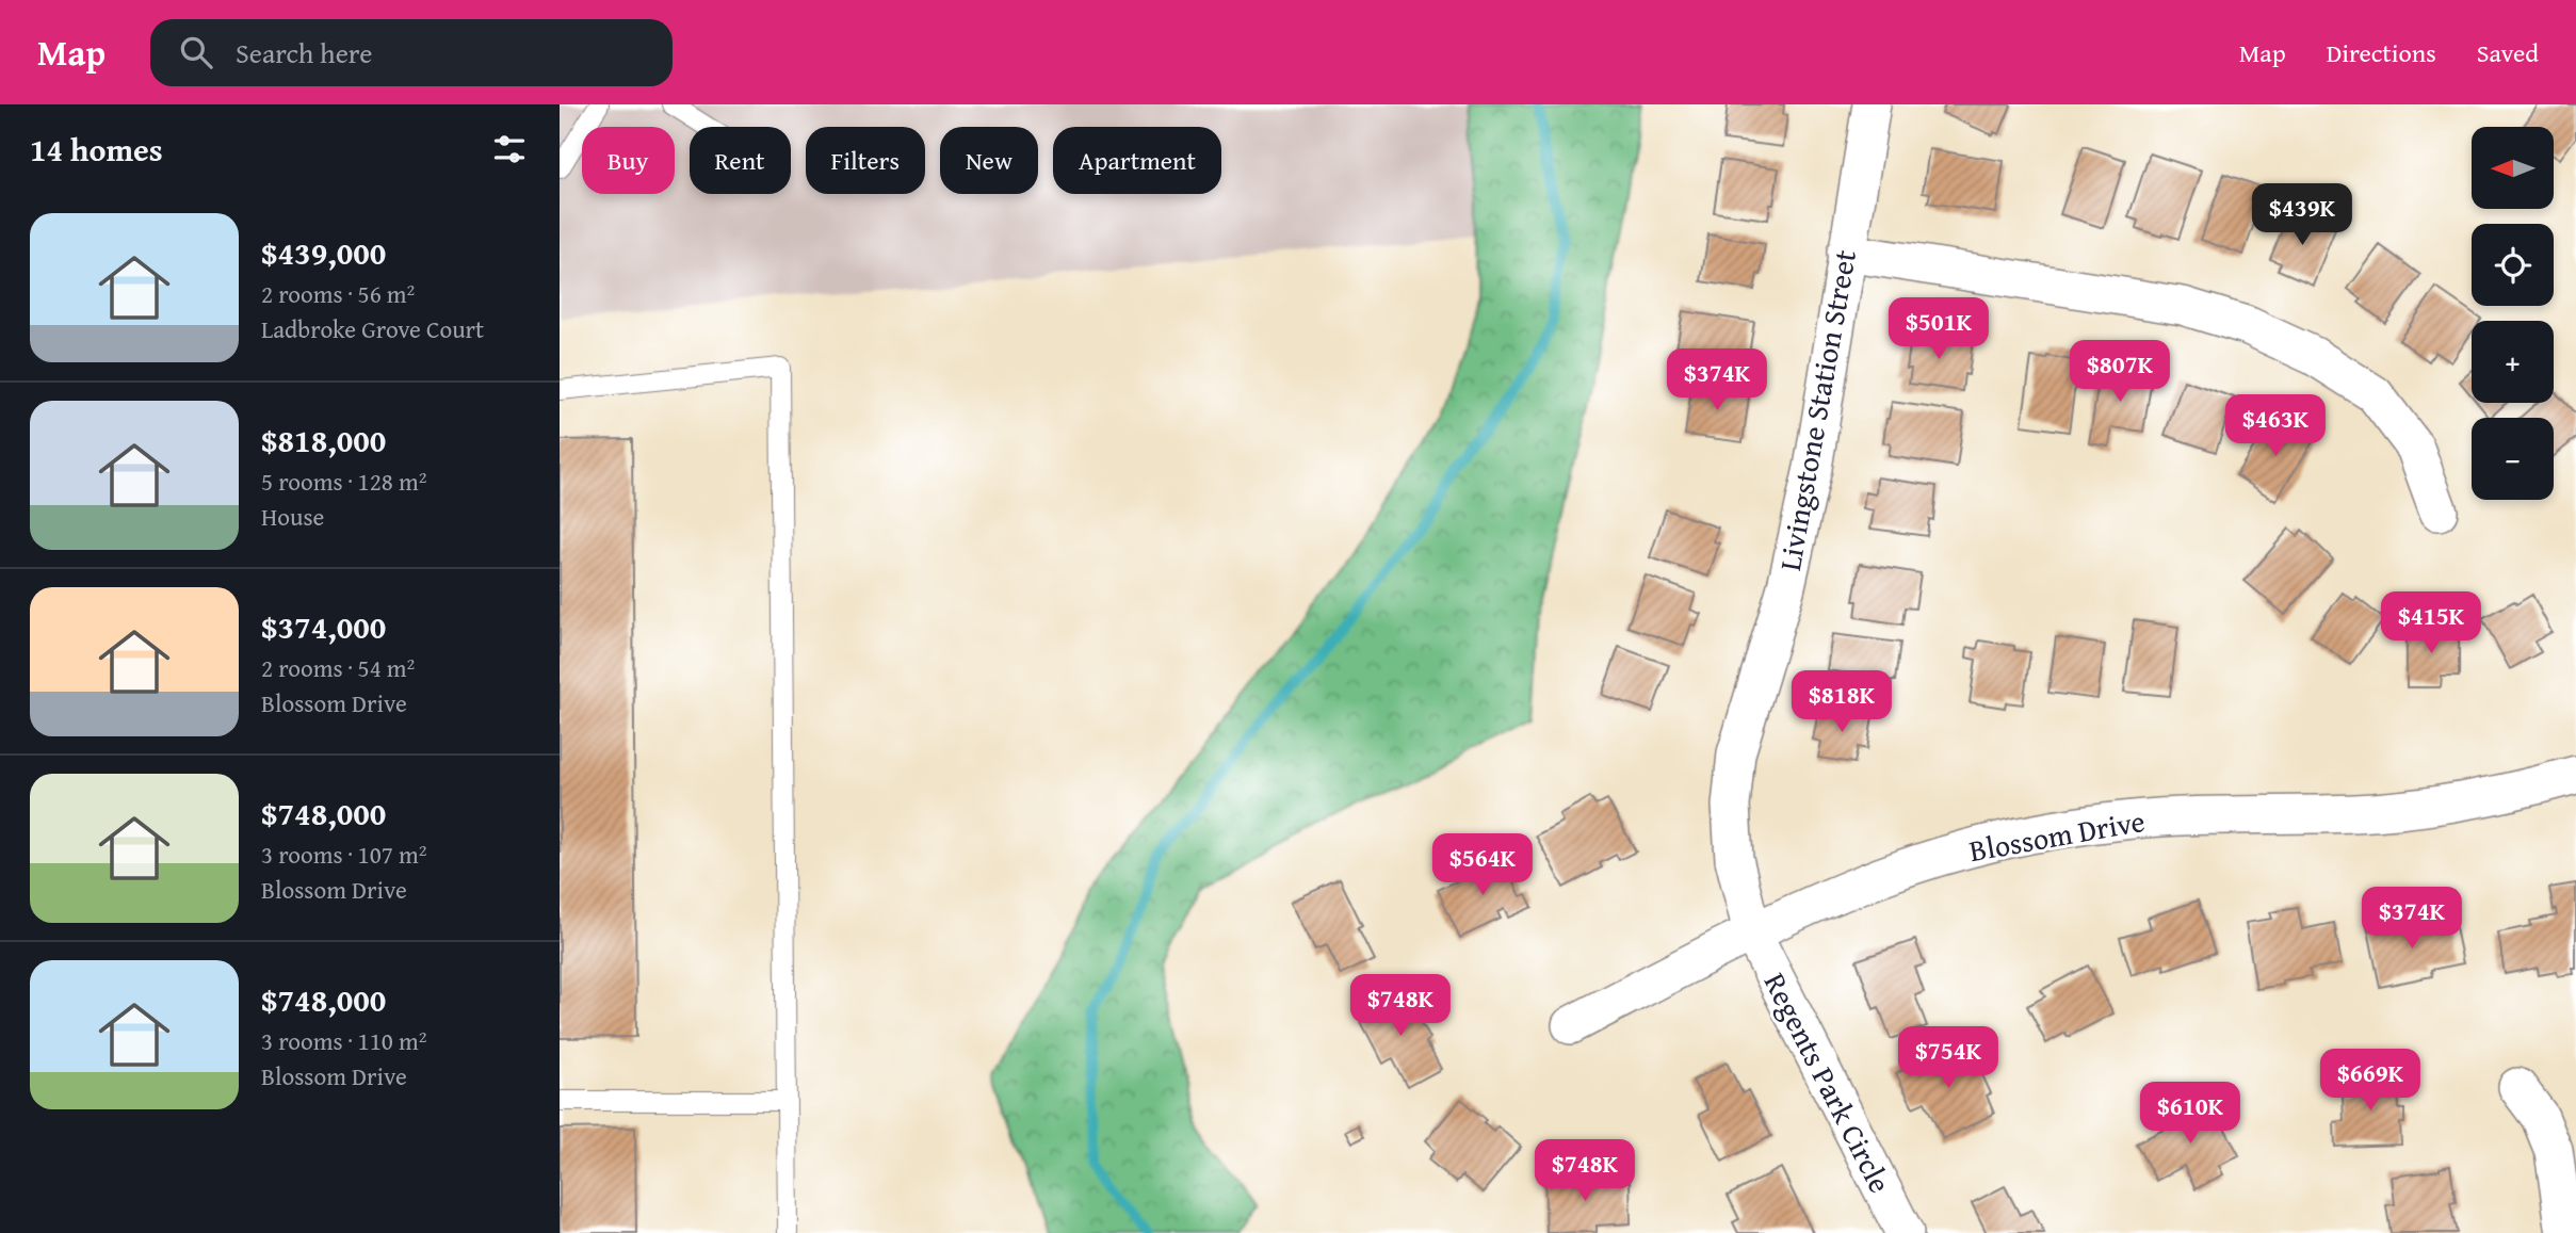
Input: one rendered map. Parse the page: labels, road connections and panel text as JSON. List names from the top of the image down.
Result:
{
  "streets": {
    "street": ["Livingstone Station Street", "Blossom Drive", "Regents Park Circle"]
  },
  "crossings": [
    ["Livingstone Station Street", "Blossom Drive"],
    ["Livingstone Station Street", "Regents Park Circle"],
    ["Blossom Drive", "Regents Park Circle"]
  ],
  "north": "left",
  "page": {
    "header": "Map",
    "search": "Search here",
    "nav": ["Map", "Directions", "Saved"],
    "heading": "14 homes",
    "map_buttons": ["+", "−"],
    "chip": [
      "Buy",
      "Rent",
      "Filters",
      "New",
      "Apartment"
    ],
    "price": [
      "$439K",
      "$501K",
      "$807K",
      "$374K",
      "$463K",
      "$415K",
      "$818K",
      "$564K",
      "$374K",
      "$748K",
      "$754K",
      "$669K",
      "$610K",
      "$748K"
    ],
    "list": [
      {
        "name": "$439,000",
        "note": "2 rooms · 56 m² · Ladbroke Grove Court"
      },
      {
        "name": "$818,000",
        "note": "5 rooms · 128 m² · House"
      },
      {
        "name": "$374,000",
        "note": "2 rooms · 54 m² · Blossom Drive"
      },
      {
        "name": "$748,000",
        "note": "3 rooms · 107 m² · Blossom Drive"
      },
      {
        "name": "$748,000",
        "note": "3 rooms · 110 m² · Blossom Drive"
      }
    ]
  }
}
